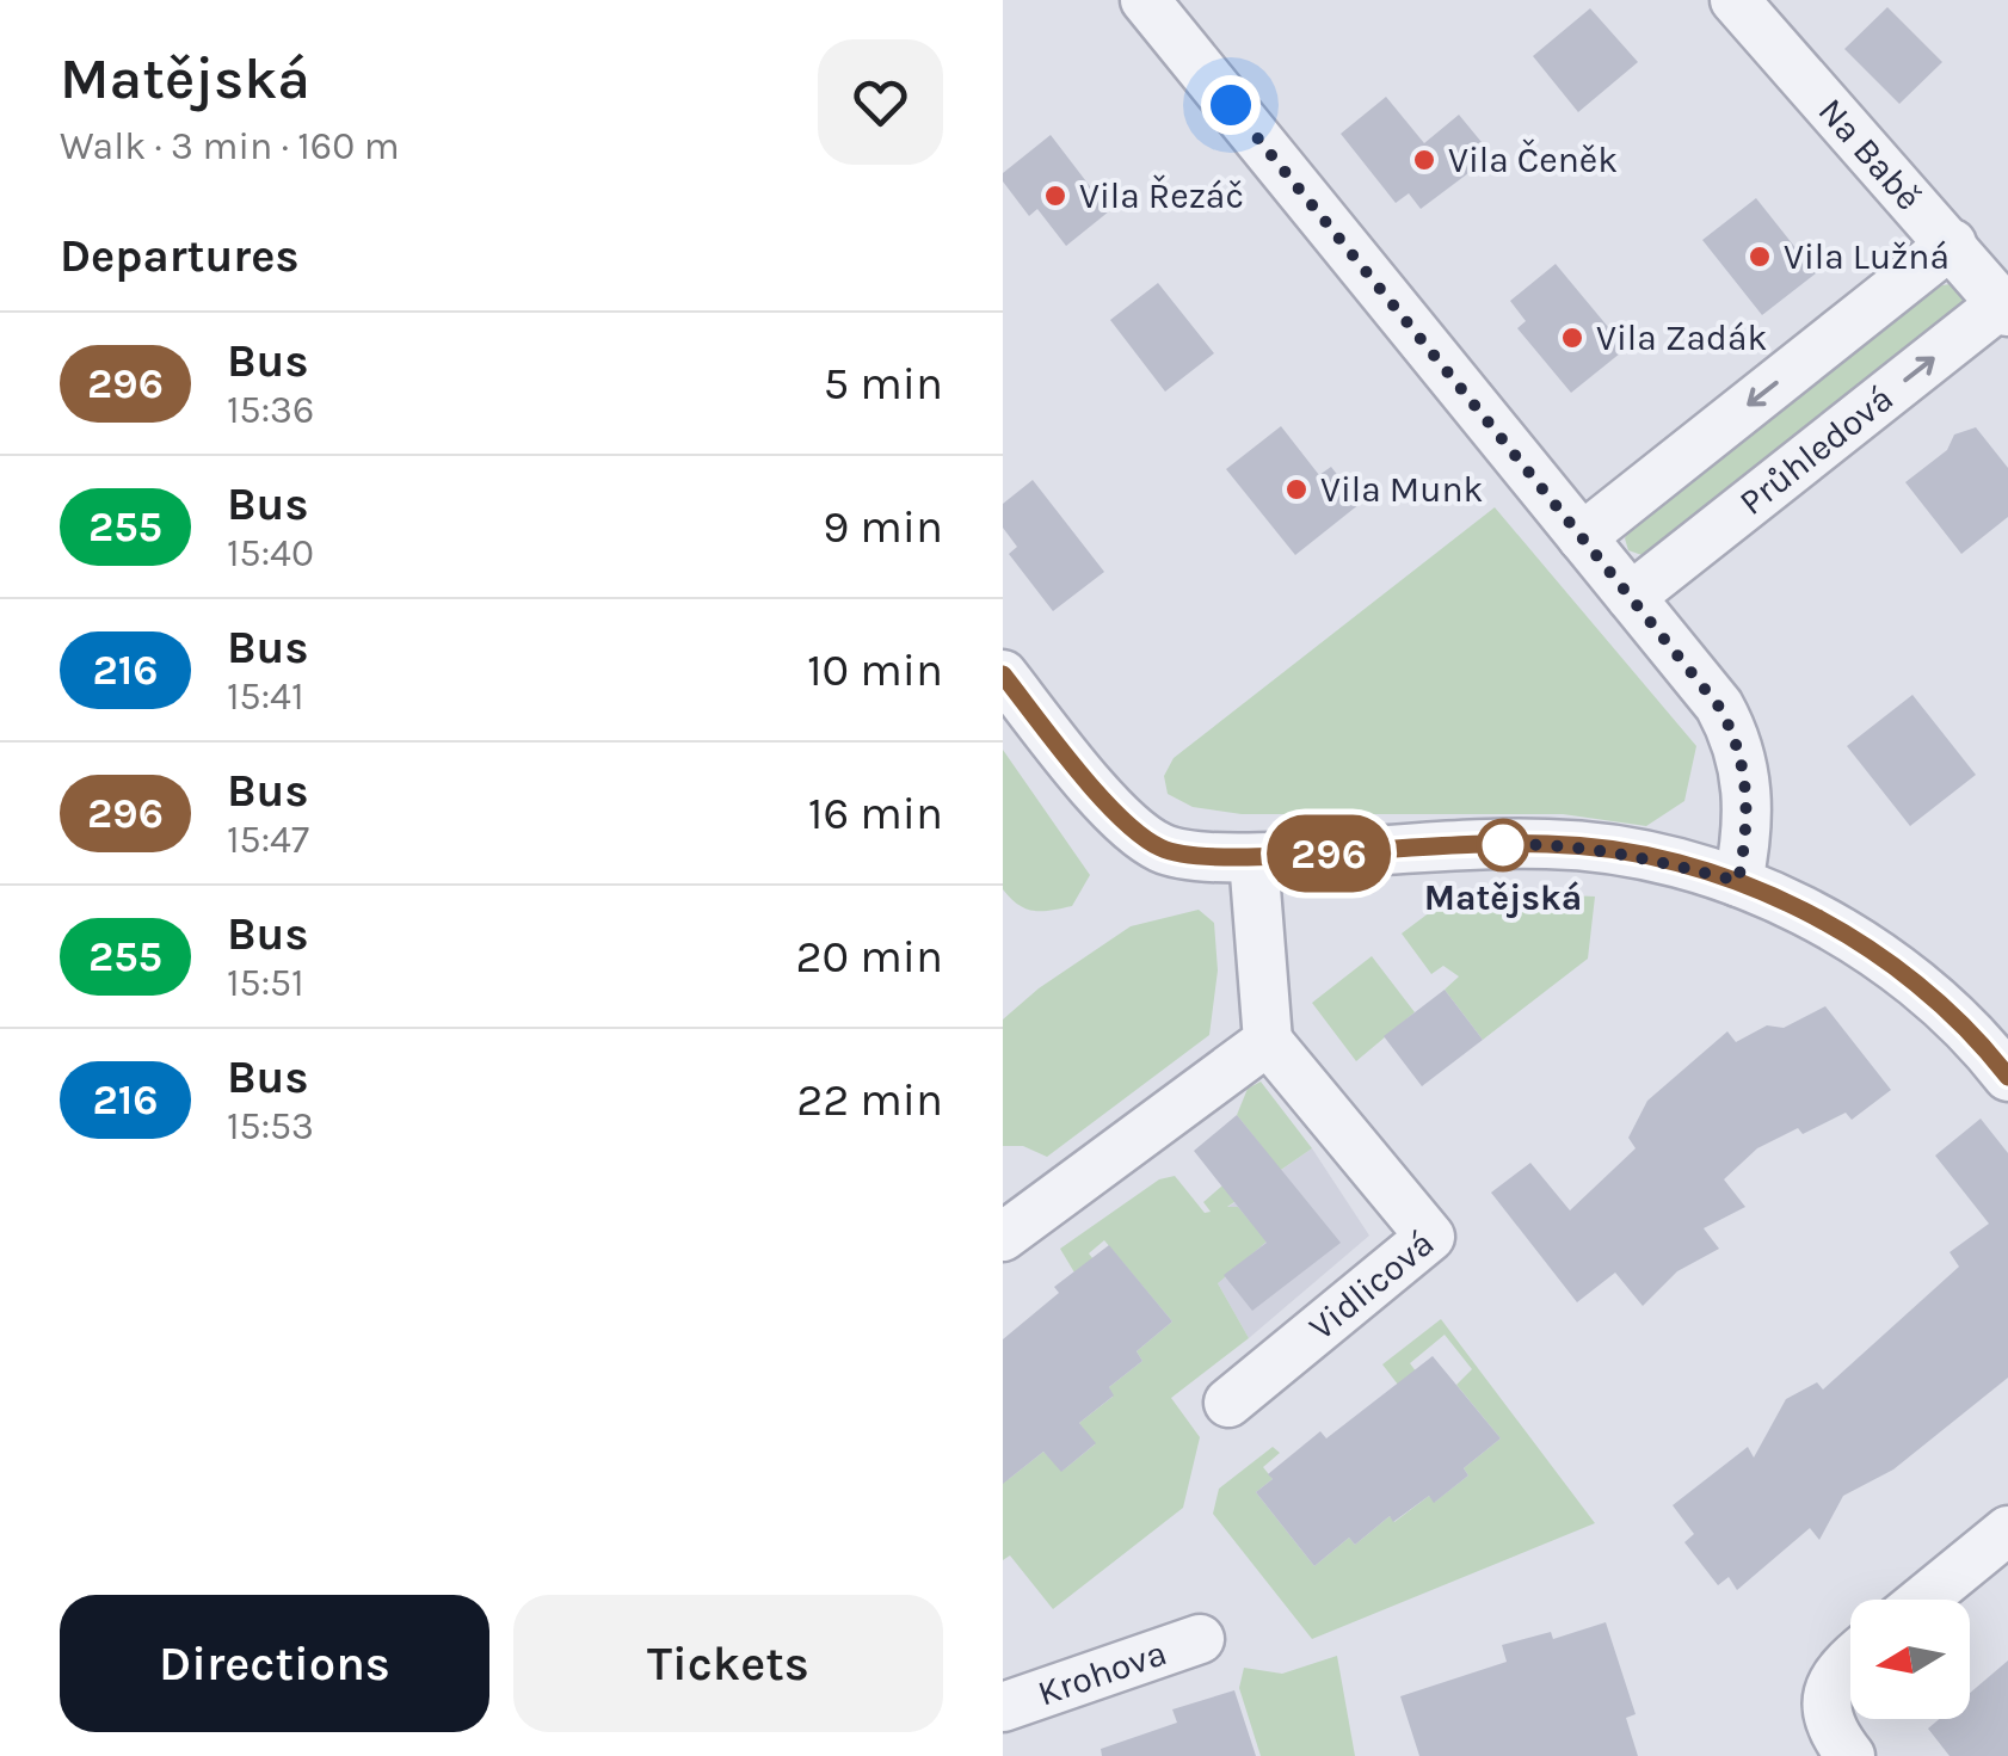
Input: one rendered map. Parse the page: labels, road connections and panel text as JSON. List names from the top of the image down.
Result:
{
  "streets": {
    "street": [
      "Na Babě",
      "Průhledová",
      "Vidlicová",
      "Krohova"
    ]
  },
  "crossings": [
    ["Na Babě", "Průhledová"]
  ],
  "places": [
    "Vila Čeněk",
    "Vila Řezáč",
    "Vila Lužná",
    "Vila Zadák",
    "Vila Munk",
    "Matějská"
  ],
  "lines": ["bus line 296"],
  "north": "left",
  "page": {
    "heading": [
      ["Matějská", "Walk · 3 min · 160 m"],
      "Departures"
    ],
    "on_map": "296",
    "list": [
      {
        "mark": "296",
        "name": "Bus",
        "note": "15:36",
        "value": "5 min"
      },
      {
        "mark": "255",
        "name": "Bus",
        "note": "15:40",
        "value": "9 min"
      },
      {
        "mark": "216",
        "name": "Bus",
        "note": "15:41",
        "value": "10 min"
      },
      {
        "mark": "296",
        "name": "Bus",
        "note": "15:47",
        "value": "16 min"
      },
      {
        "mark": "255",
        "name": "Bus",
        "note": "15:51",
        "value": "20 min"
      },
      {
        "mark": "216",
        "name": "Bus",
        "note": "15:53",
        "value": "22 min"
      }
    ],
    "buttons": ["Directions", "Tickets"]
  }
}
